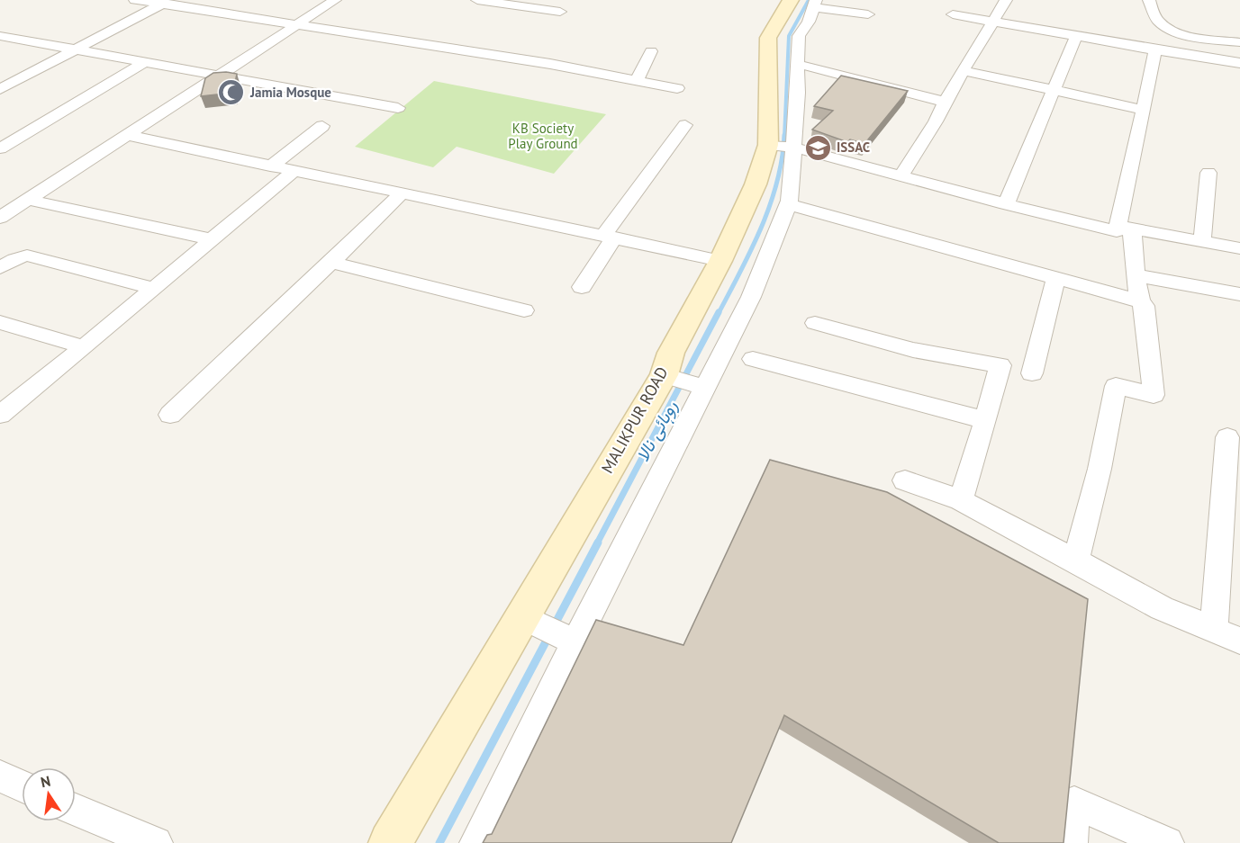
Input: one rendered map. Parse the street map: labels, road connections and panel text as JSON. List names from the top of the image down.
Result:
{
  "streets": {
    "street": ["MALIKPUR ROAD"]
  },
  "water": ["روہائی نالا"],
  "parks": ["KB Society Play Ground"],
  "places": {
    "mosque": ["Jamia Mosque"],
    "school or university": ["ISSAC"]
  },
  "north": "top"
}
